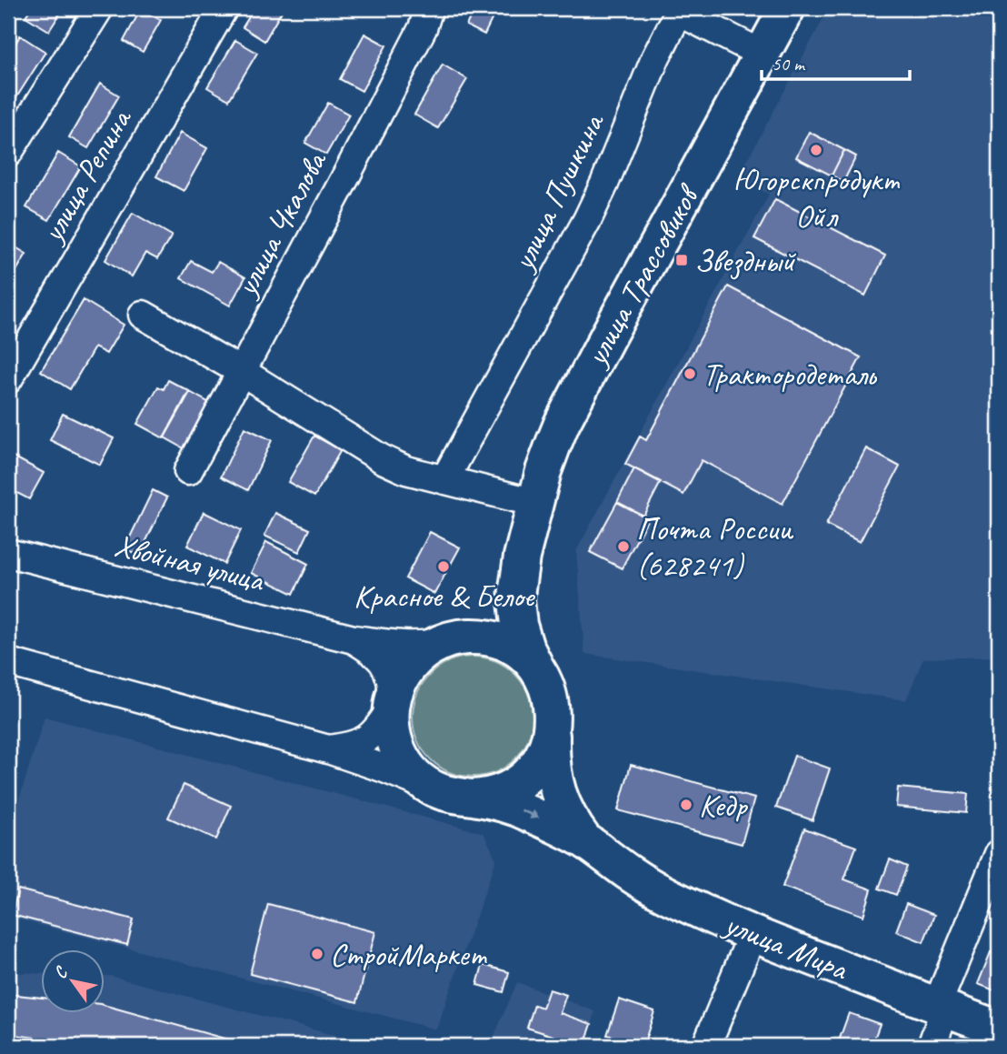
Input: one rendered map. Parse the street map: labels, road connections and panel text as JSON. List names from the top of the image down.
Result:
{
  "streets": {
    "main road": ["улица Трассовиков", "улица Мира"],
    "street": [
      "улица Репина",
      "улица Пушкина",
      "улица Чкалова",
      "Хвойная улица"
    ]
  },
  "crossings": [
    ["улица Пушкина", "улица Трассовиков"]
  ],
  "places": {
    "other": [
      "Югорскпродукт Ойл",
      "Трактородеталь",
      "Почта России (628241)",
      "Красное & Белое",
      "Кедр",
      "СтройМаркет"
    ],
    "transit": ["Звездный"]
  },
  "scale_bar": "50 m",
  "north": "top left"
}
